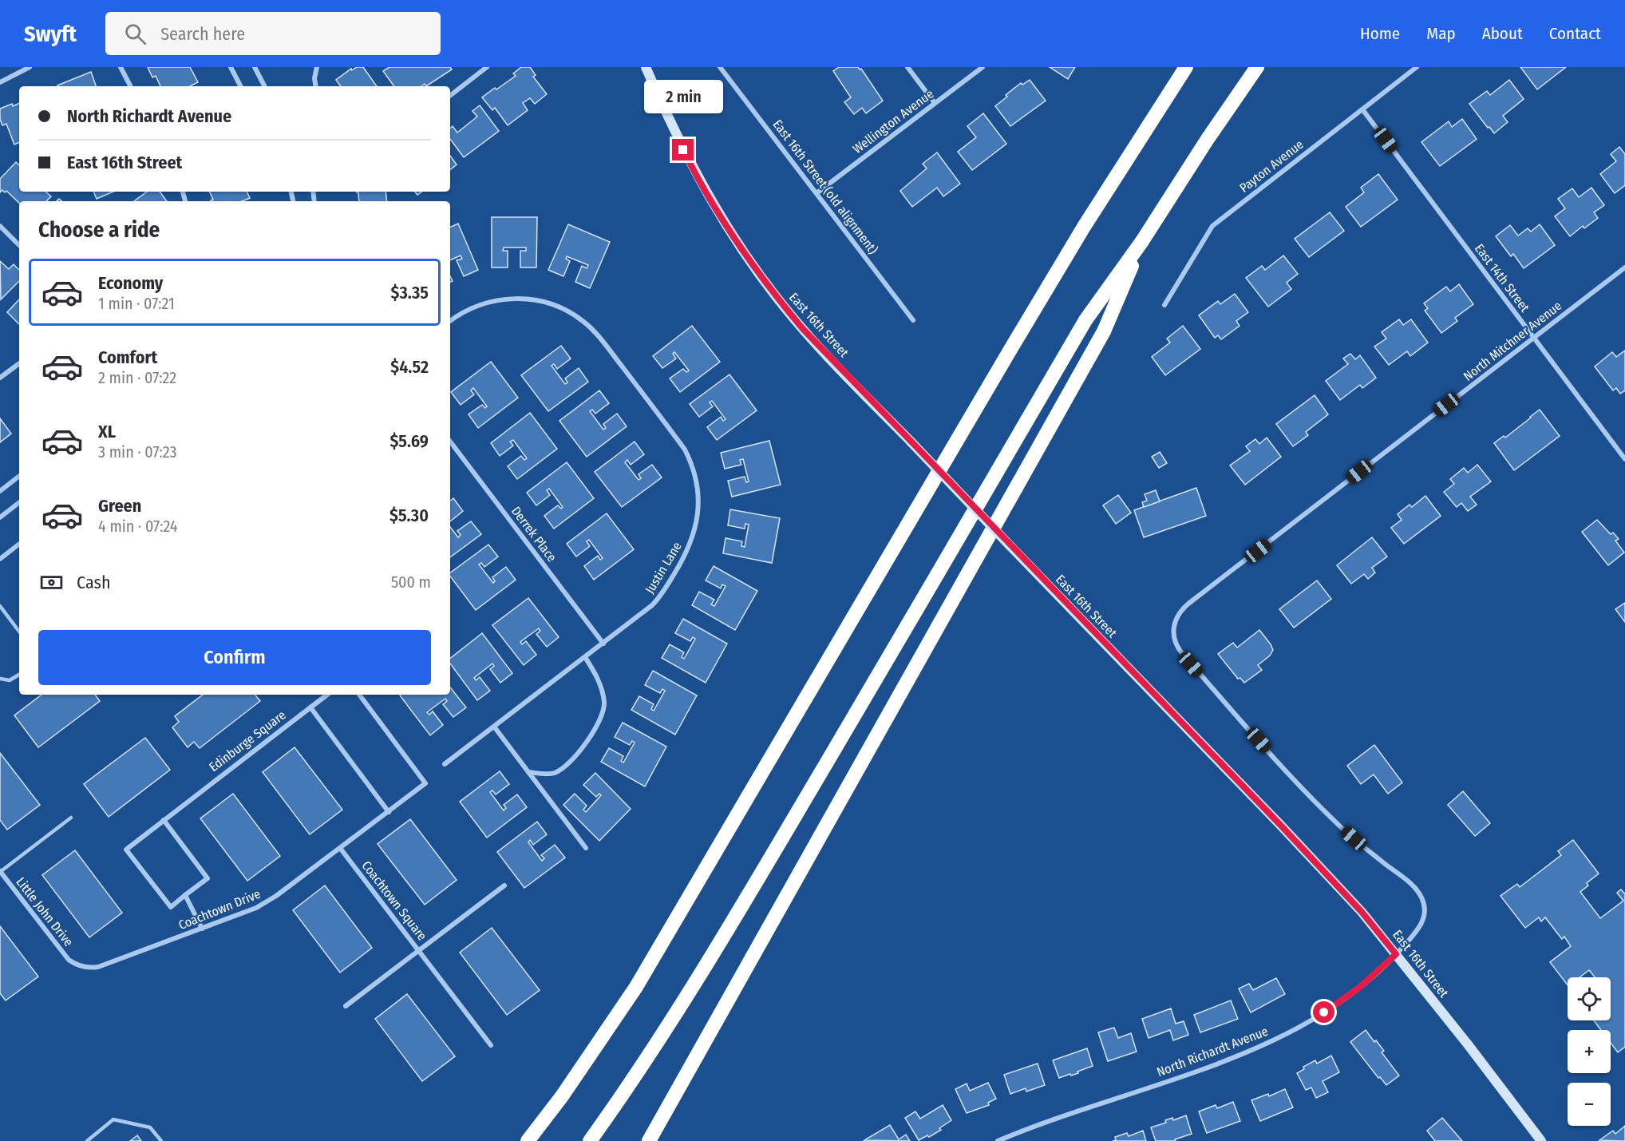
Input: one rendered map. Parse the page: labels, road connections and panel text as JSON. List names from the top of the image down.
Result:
{
  "streets": {
    "street": [
      "Wellington Avenue",
      "Payton Avenue",
      "East 16th Street (old alignment)",
      "East 14th Street",
      "East 16th Street",
      "North Mitchner Avenue",
      "Derrek Place",
      "Justin Lane",
      "Edinburge Square",
      "Coachtown Square",
      "Coachtown Drive",
      "Little John Drive",
      "North Richardt Avenue"
    ]
  },
  "crossings": [
    ["Wellington Avenue", "East 16th Street (old alignment)"],
    ["Payton Avenue", "East 14th Street"],
    ["East 14th Street", "North Mitchner Avenue"],
    ["East 16th Street", "North Richardt Avenue"],
    ["North Mitchner Avenue", "North Richardt Avenue"],
    ["Derrek Place", "Justin Lane"],
    ["Coachtown Square", "Coachtown Drive"],
    ["Coachtown Drive", "Little John Drive"]
  ],
  "page": {
    "header": "Swyft",
    "search": "Search here",
    "nav": [
      "Home",
      "Map",
      "About",
      "Contact"
    ],
    "bubble": "2 min",
    "banner": ["North Richardt Avenue", "East 16th Street"],
    "heading": "Choose a ride",
    "list": [
      {
        "name": "Economy",
        "note": "1 min · 07:21",
        "value": "$3.35"
      },
      {
        "name": "Comfort",
        "note": "2 min · 07:22",
        "value": "$4.52"
      },
      {
        "name": "XL",
        "note": "3 min · 07:23",
        "value": "$5.69"
      },
      {
        "name": "Green",
        "note": "4 min · 07:24",
        "value": "$5.30"
      }
    ],
    "pay": ["Cash", "500 m"],
    "buttons": "Confirm",
    "map_buttons": ["+", "−"]
  }
}
